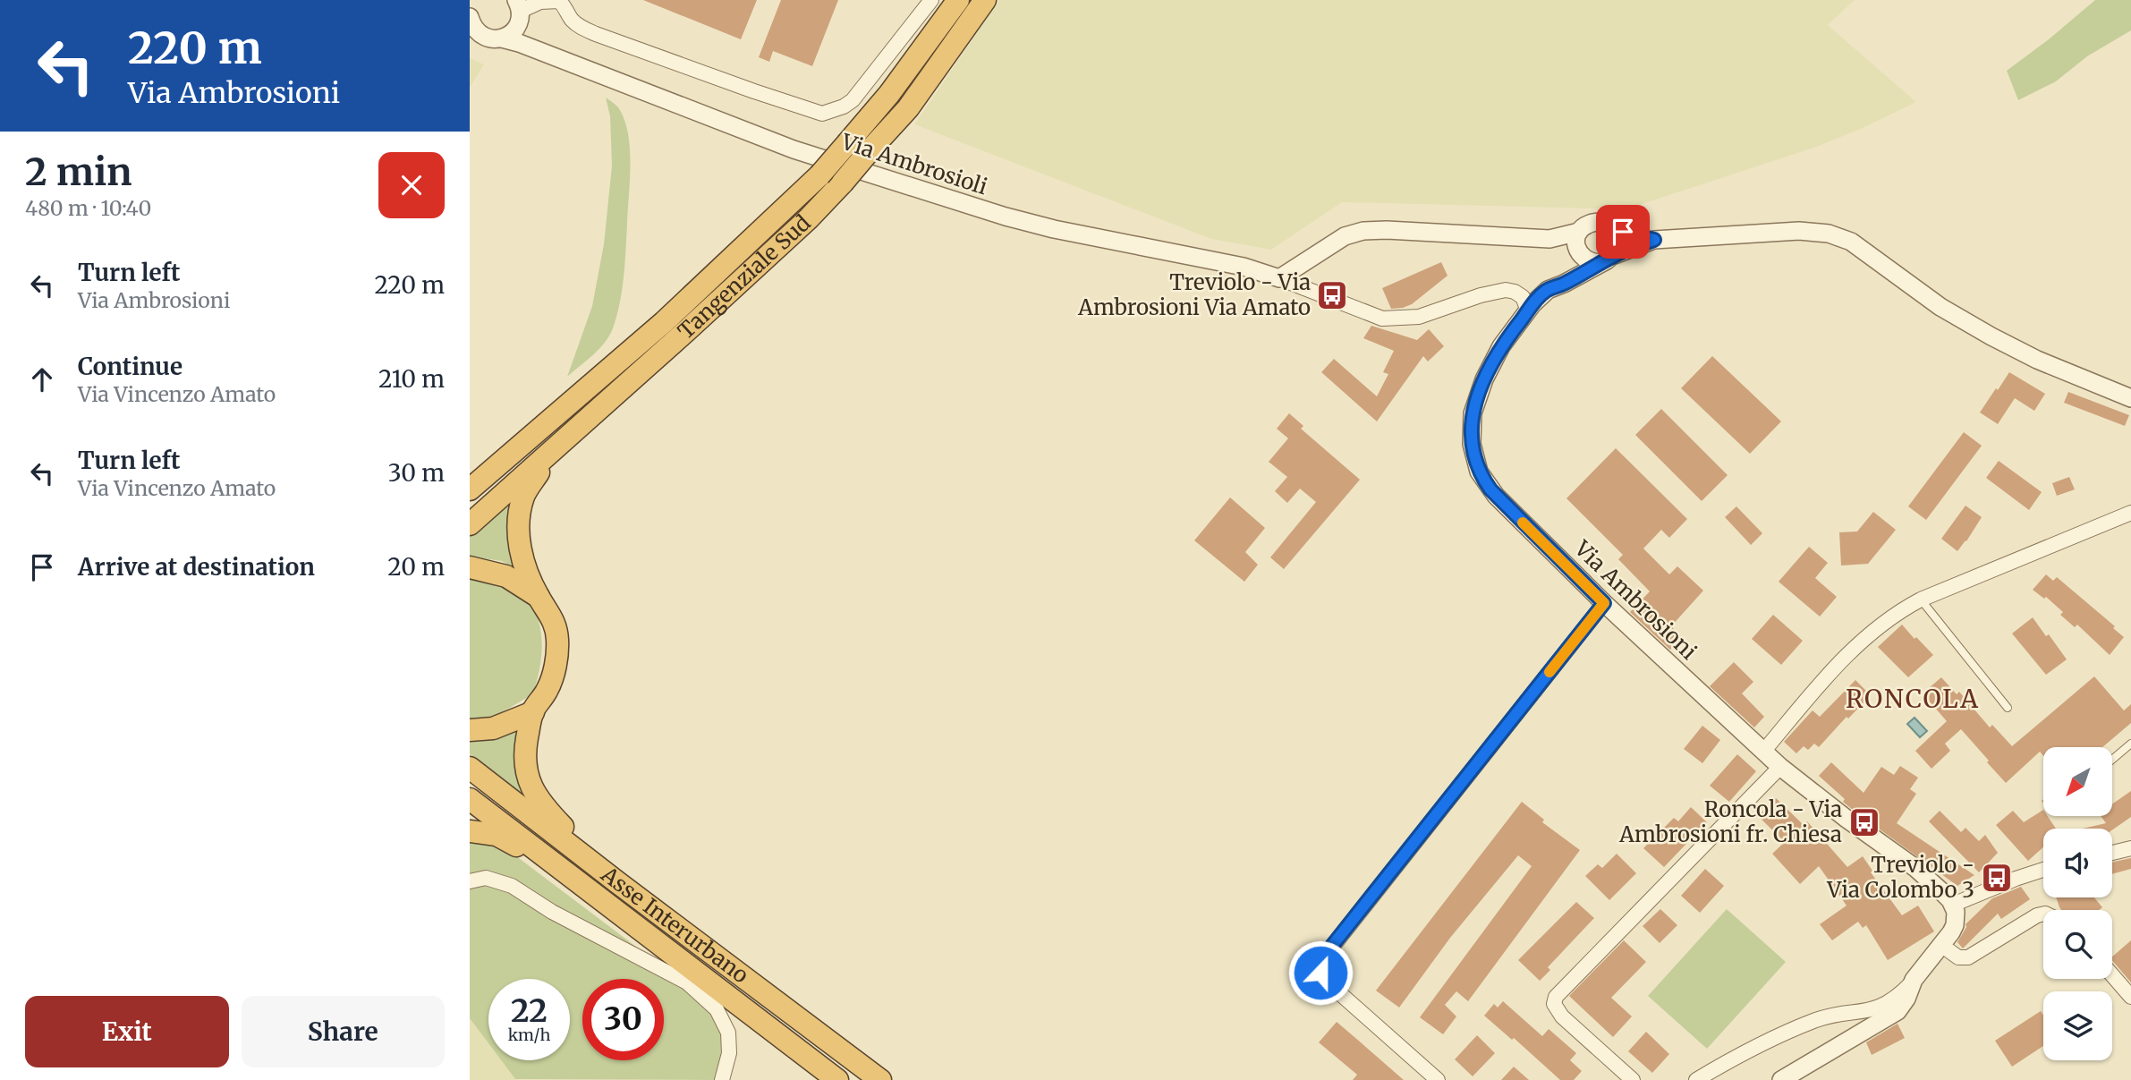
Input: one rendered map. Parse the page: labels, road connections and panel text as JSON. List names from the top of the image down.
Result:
{
  "streets": {
    "highway": ["Tangenziale Sud", "Asse Interurbano"],
    "street": ["Via Ambrosioli", "Via Ambrosioni"]
  },
  "districts": ["RONCOLA"],
  "places": {
    "bus stop": ["Treviolo - Via Ambrosioni Via Amato", "Roncola - Via Ambrosioni fr. Chiesa", "Treviolo - Via Colombo 3"]
  },
  "north": "bottom left",
  "page": {
    "turn": ["220 m", "Via Ambrosioni"],
    "heading": ["2 min", "480 m · 10:40"],
    "list": [
      {
        "name": "Turn left",
        "note": "Via Ambrosioni",
        "value": "220 m"
      },
      {
        "name": "Continue",
        "note": "Via Vincenzo Amato",
        "value": "210 m"
      },
      {
        "name": "Turn left",
        "note": "Via Vincenzo Amato",
        "value": "30 m"
      },
      {
        "name": "Arrive at destination",
        "value": "20 m"
      }
    ],
    "speed": "22 km/h",
    "limit": "30",
    "buttons": ["Exit", "Share"]
  }
}
